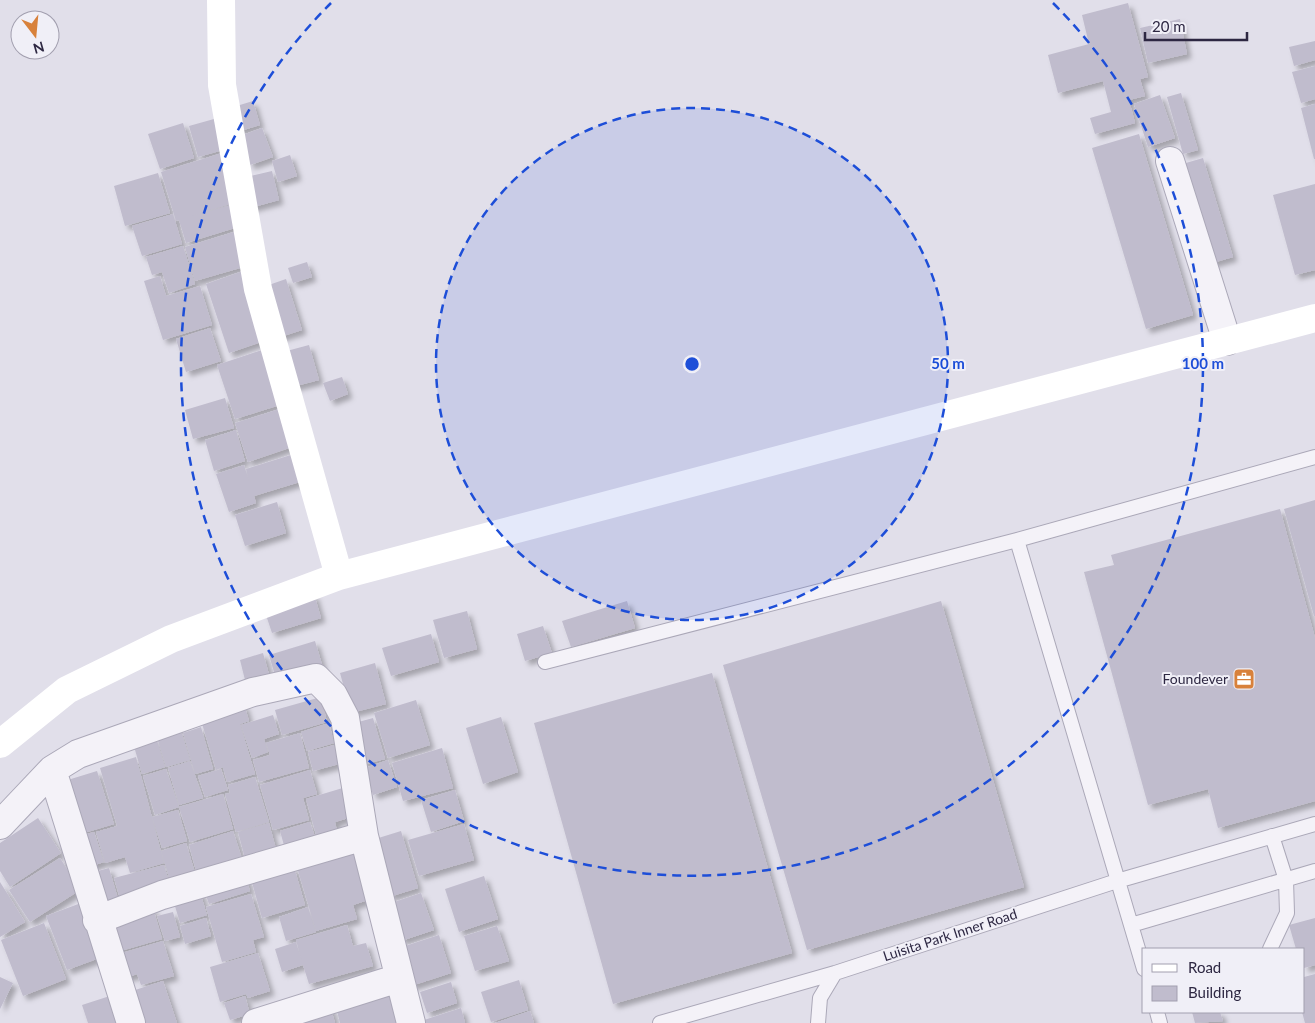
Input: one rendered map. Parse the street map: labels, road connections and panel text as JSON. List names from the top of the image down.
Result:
{
  "streets": {
    "lane": ["Luisita Park Inner Road"]
  },
  "places": {
    "office": ["Foundever"]
  },
  "legend": ["Road", "Building"],
  "scale_bar": "20 m",
  "north": "bottom",
  "rings": ["50 m", "100 m"]
}
